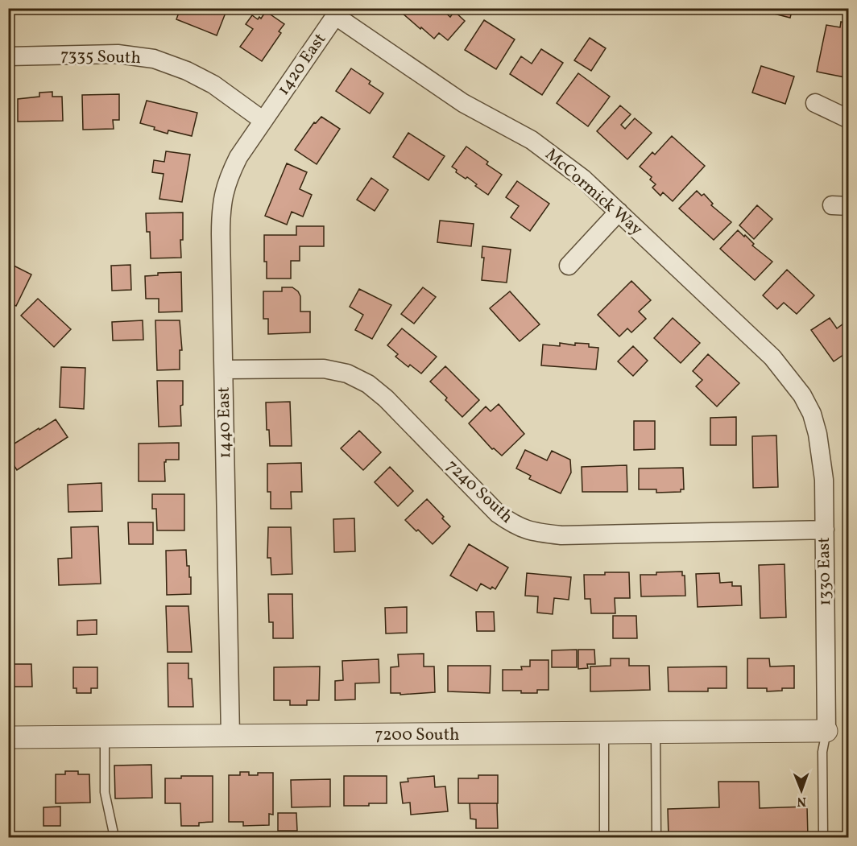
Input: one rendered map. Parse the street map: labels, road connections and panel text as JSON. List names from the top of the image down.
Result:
{
  "streets": {
    "street": [
      "7335 South",
      "1420 East",
      "McCormick Way",
      "1440 East",
      "7240 South",
      "1330 East",
      "7200 South"
    ]
  },
  "crossings": [
    ["7335 South", "1420 East"],
    ["7335 South", "1440 East"],
    ["1420 East", "McCormick Way"],
    ["1420 East", "1440 East"],
    ["McCormick Way", "1330 East"],
    ["1440 East", "7240 South"],
    ["1440 East", "7200 South"],
    ["7240 South", "1330 East"],
    ["1330 East", "7200 South"]
  ],
  "north": "bottom"
}
